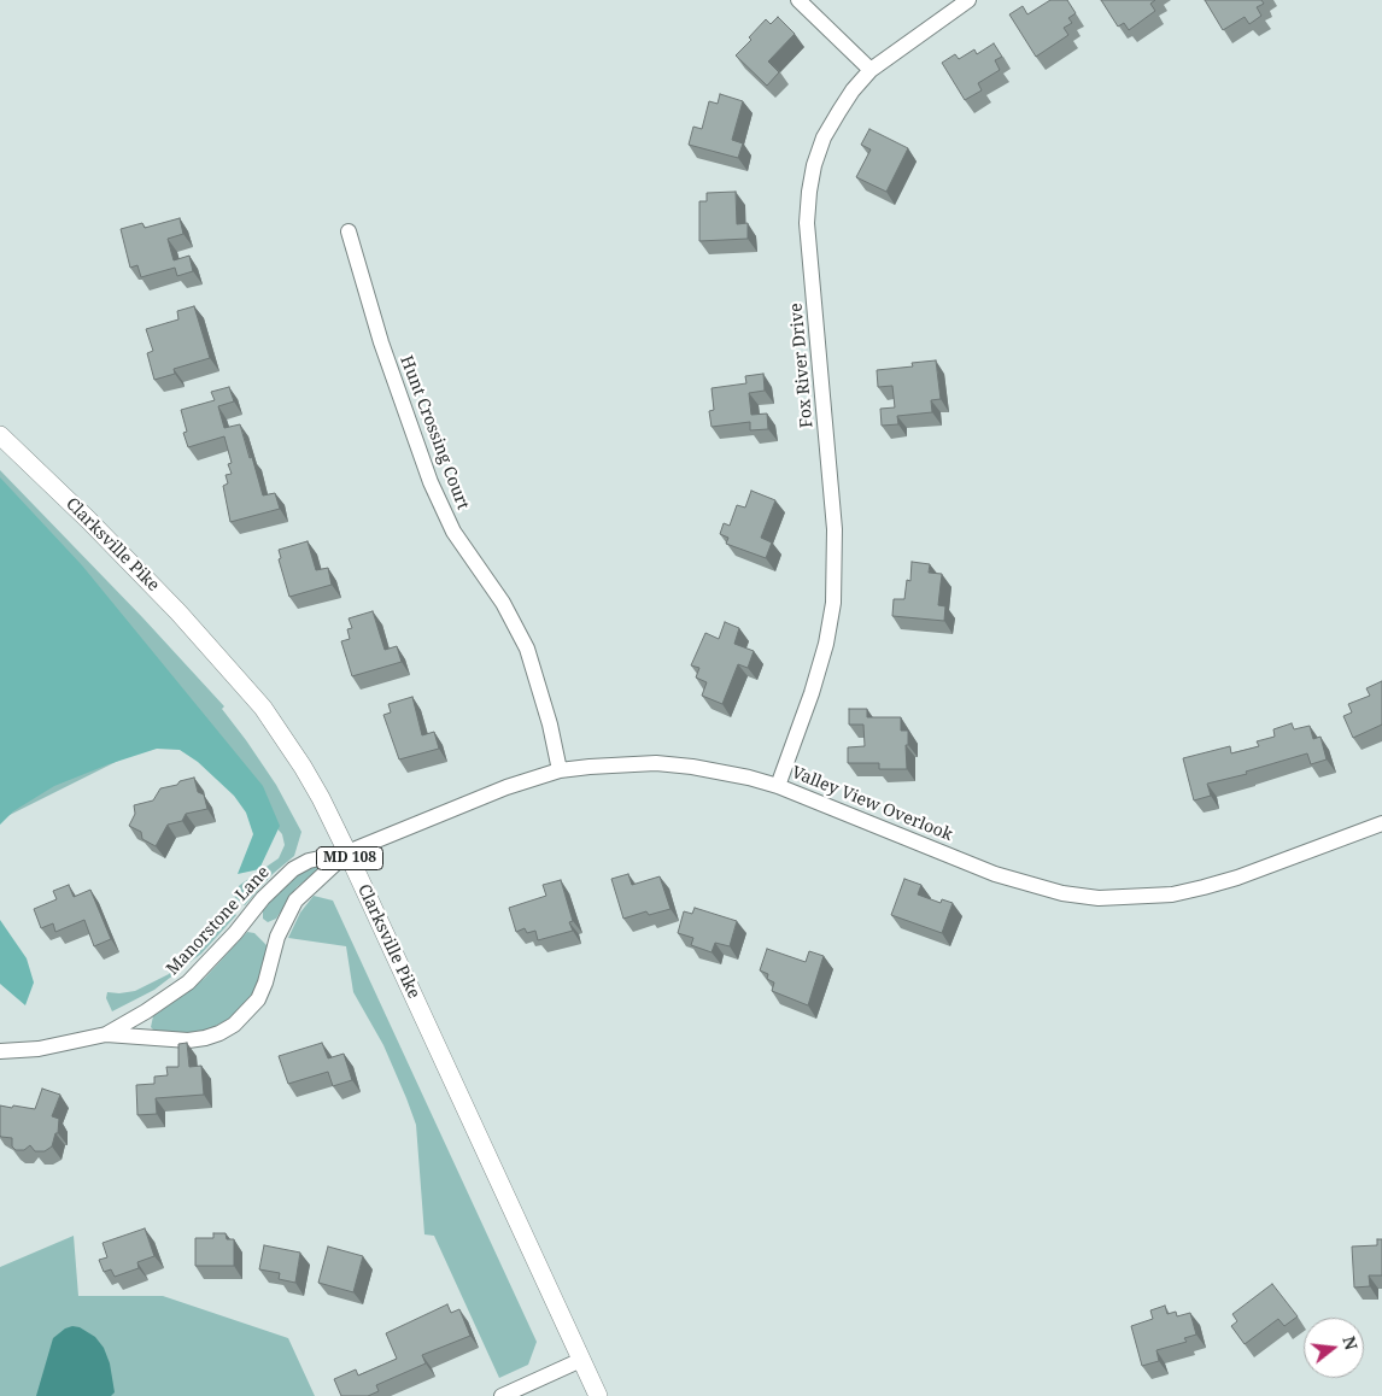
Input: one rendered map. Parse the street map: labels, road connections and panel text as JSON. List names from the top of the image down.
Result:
{
  "streets": {
    "main road": ["Clarksville Pike", "MD 108"],
    "street": [
      "Fox River Drive",
      "Hunt Crossing Court",
      "Valley View Overlook",
      "Manorstone Lane"
    ]
  },
  "crossings": [
    ["Fox River Drive", "Valley View Overlook"],
    ["Hunt Crossing Court", "Valley View Overlook"],
    ["Clarksville Pike", "Valley View Overlook"],
    ["Clarksville Pike", "Manorstone Lane"],
    ["Valley View Overlook", "Manorstone Lane"]
  ],
  "north": "right"
}
